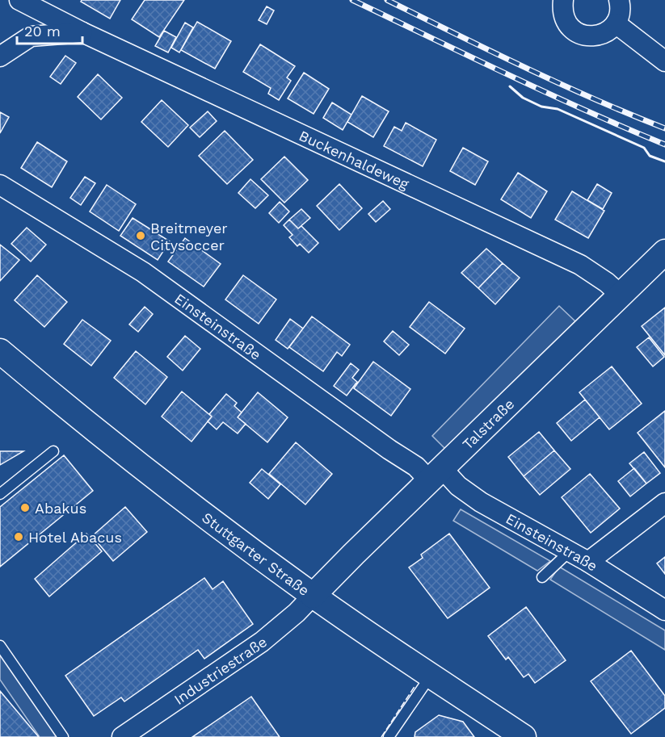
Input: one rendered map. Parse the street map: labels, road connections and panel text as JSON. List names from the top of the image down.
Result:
{
  "streets": {
    "street": [
      "Buckenhaldeweg",
      "Einsteinstraße",
      "Talstraße",
      "Stuttgarter Straße",
      "Industriestraße"
    ]
  },
  "crossings": [
    ["Buckenhaldeweg", "Talstraße"],
    ["Einsteinstraße", "Talstraße"],
    ["Talstraße", "Stuttgarter Straße"],
    ["Talstraße", "Industriestraße"],
    ["Stuttgarter Straße", "Industriestraße"]
  ],
  "places": ["Breitmeyer Citysoccer", "Abakus", "Hotel Abacus"],
  "scale_bar": "20 m"
}
